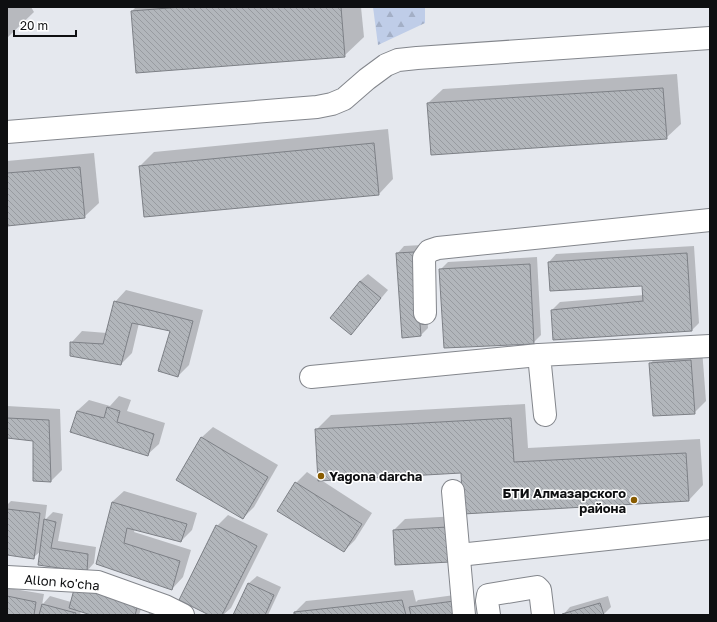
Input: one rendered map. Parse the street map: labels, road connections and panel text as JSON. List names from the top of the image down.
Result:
{
  "streets": {
    "street": ["Allon ko'cha"]
  },
  "places": ["Yagona darcha", "БТИ Алмазарского района"],
  "scale_bar": "20 m"
}
